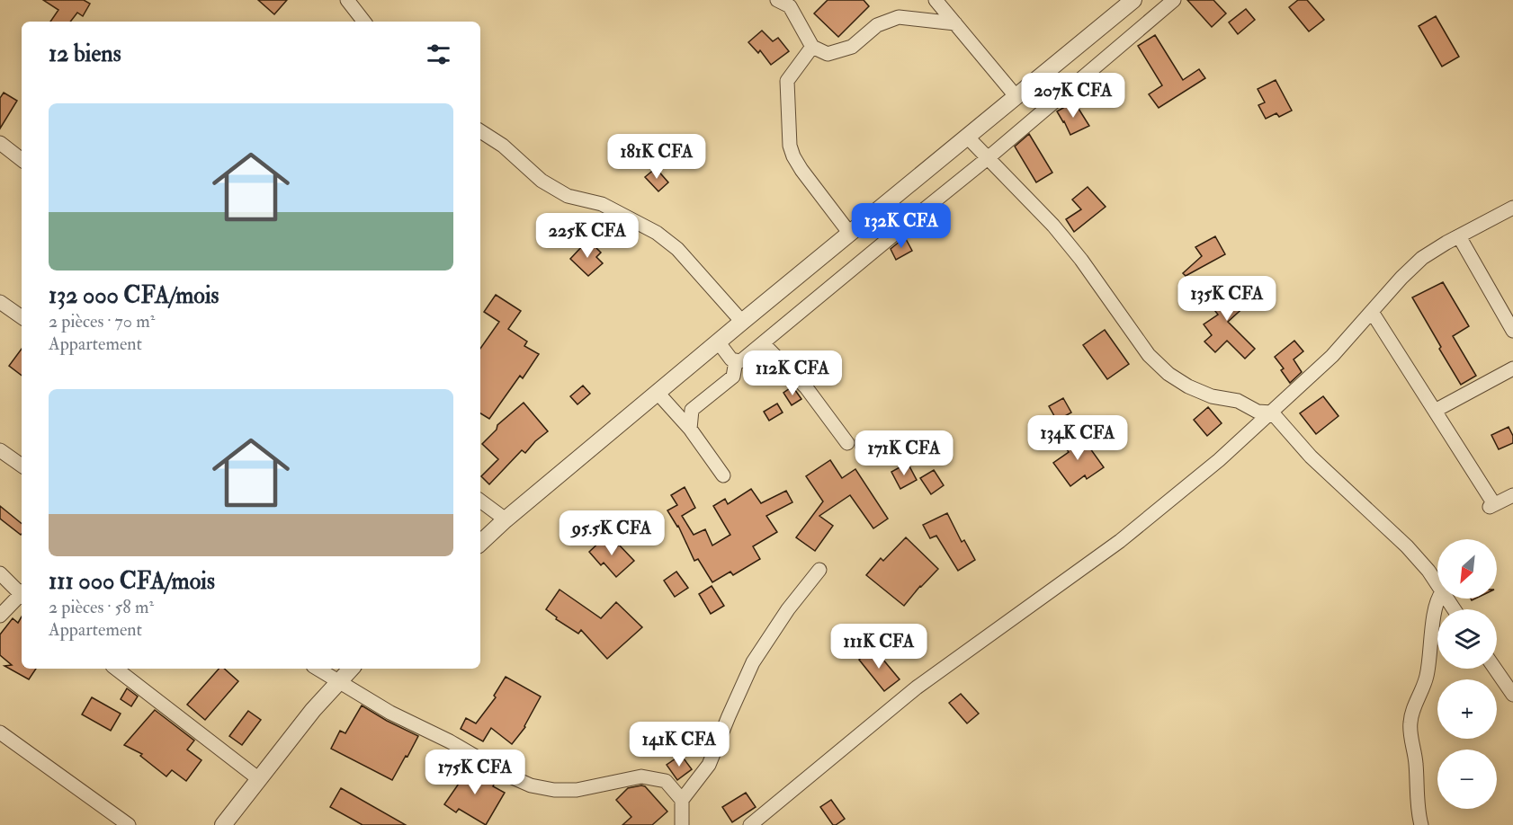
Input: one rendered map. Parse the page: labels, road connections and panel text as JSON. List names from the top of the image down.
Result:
{
  "north": "bottom left",
  "page": {
    "heading": "12 biens",
    "price": [
      "207K CFA",
      "181K CFA",
      "132K CFA",
      "225K CFA",
      "135K CFA",
      "112K CFA",
      "134K CFA",
      "171K CFA",
      "95.5K CFA",
      "111K CFA",
      "141K CFA",
      "175K CFA"
    ],
    "list": [
      {
        "name": "132 000 CFA/mois",
        "note": "2 pièces · 70 m² · Appartement"
      },
      {
        "name": "111 000 CFA/mois",
        "note": "2 pièces · 58 m² · Appartement"
      }
    ],
    "map_buttons": ["+", "−"]
  }
}
